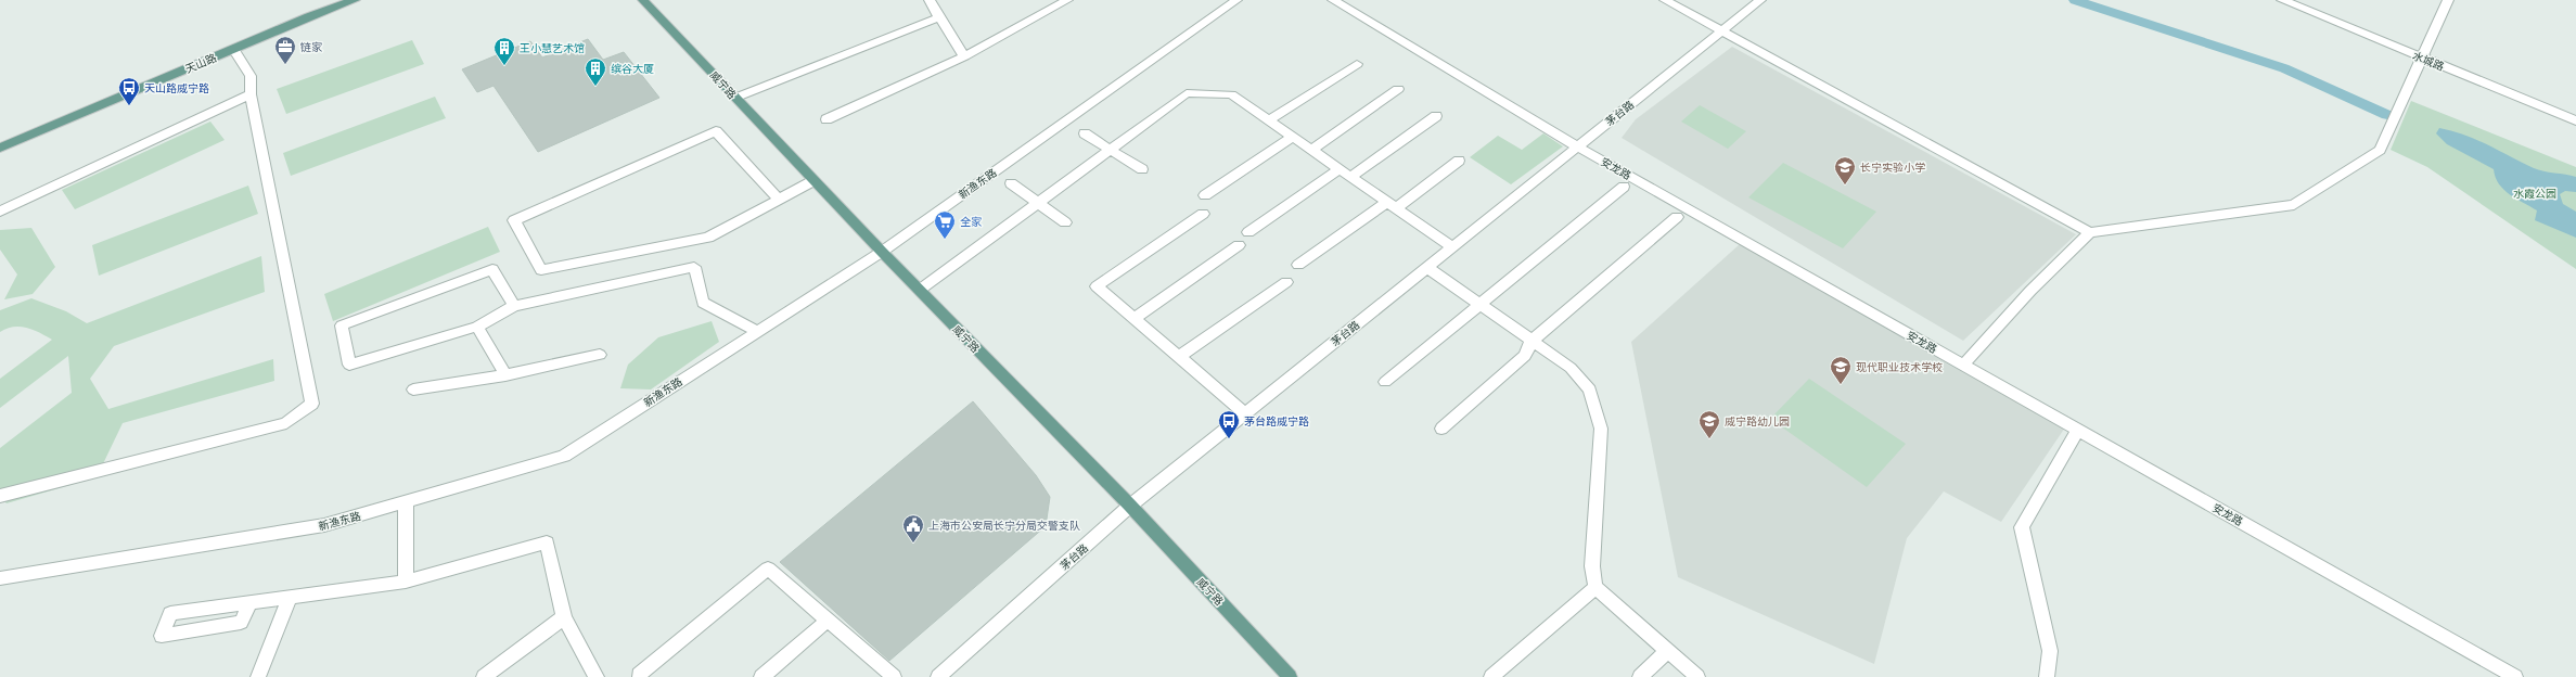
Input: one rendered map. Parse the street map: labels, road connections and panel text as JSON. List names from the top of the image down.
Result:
{
  "streets": {
    "main road": ["天山路", "威宁路"],
    "street": [
      "水城路",
      "茅台路",
      "安龙路",
      "新渔东路"
    ]
  },
  "crossings": [
    ["威宁路", "茅台路"],
    ["威宁路", "新渔东路"],
    ["茅台路", "安龙路"]
  ],
  "parks": ["水霞公园"],
  "places": {
    "office": ["链家"],
    "building": ["王小慧艺术馆", "缤谷大厦"],
    "bus stop": ["天山路威宁路", "茅台路威宁路"],
    "school or university": ["长宁实验小学", "现代职业技术学校", "威宁路幼儿园"],
    "supermarket": ["全家"],
    "public building": ["上海市公安局长宁分局交警支队"]
  }
}
